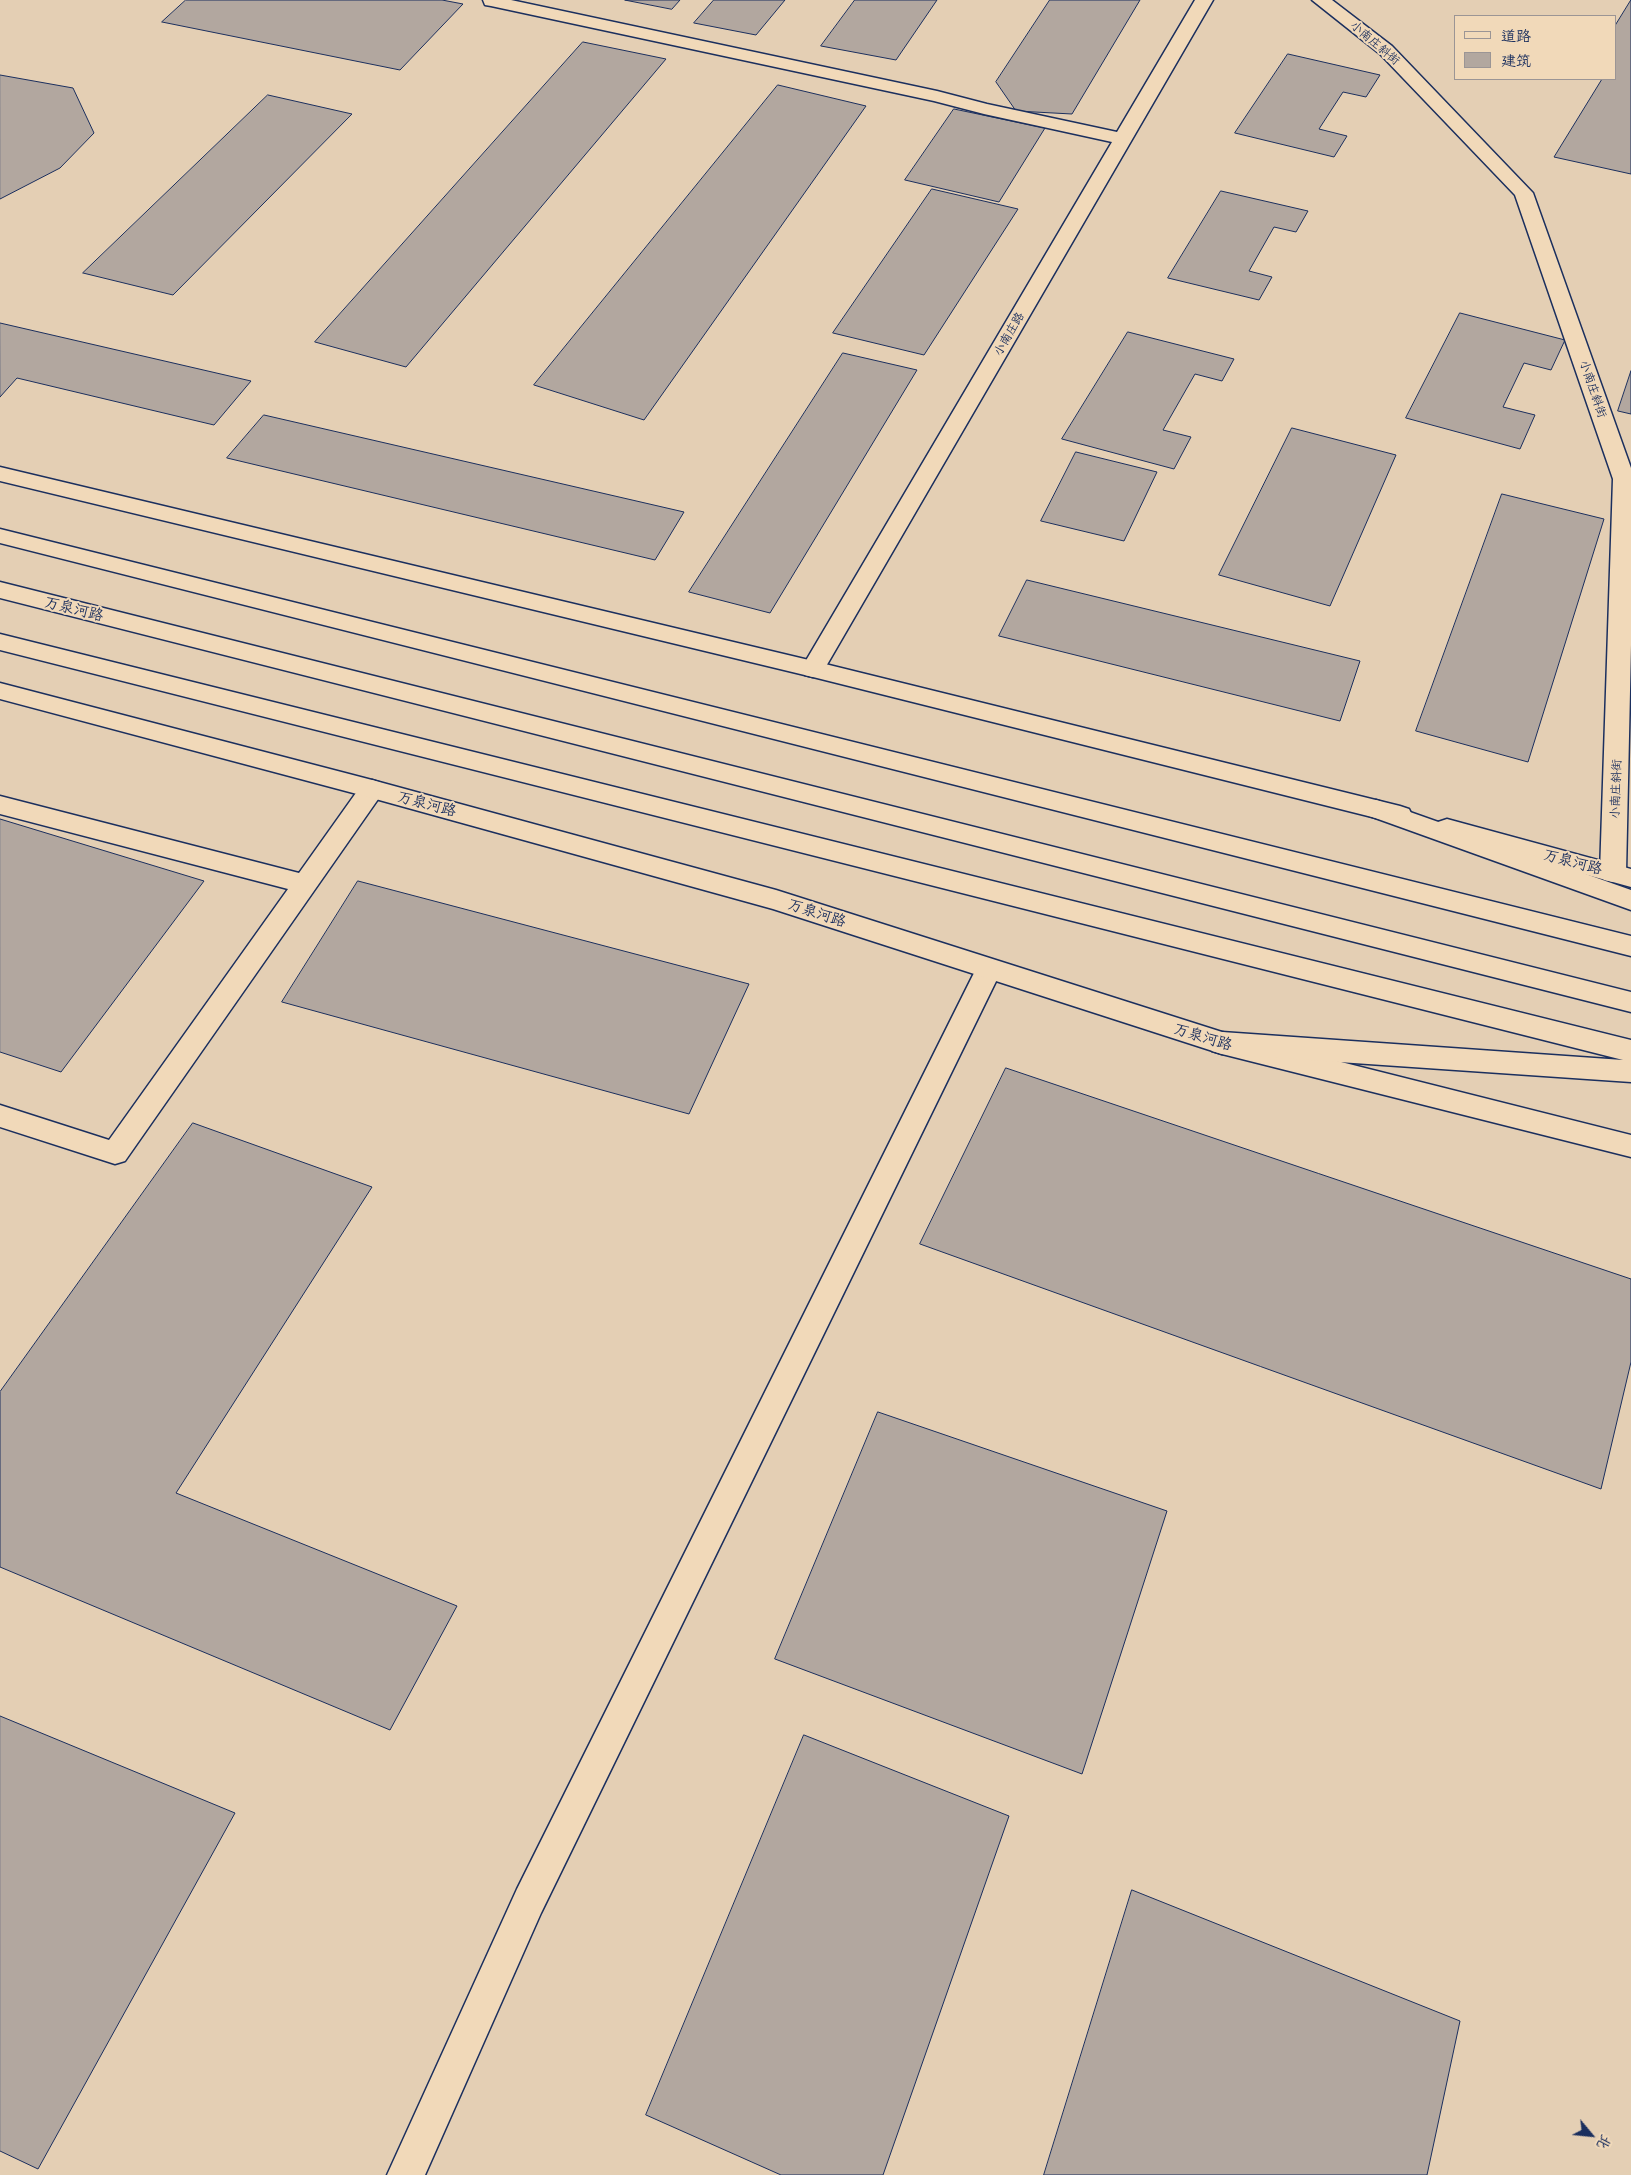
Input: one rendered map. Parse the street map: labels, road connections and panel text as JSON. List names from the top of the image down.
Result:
{
  "streets": {
    "main road": ["小南庄斜街", "小南庄路", "万泉河路"]
  },
  "crossings": [
    ["小南庄斜街", "万泉河路"],
    ["小南庄路", "万泉河路"]
  ],
  "legend": ["道路", "建筑"],
  "north": "bottom right"
}
